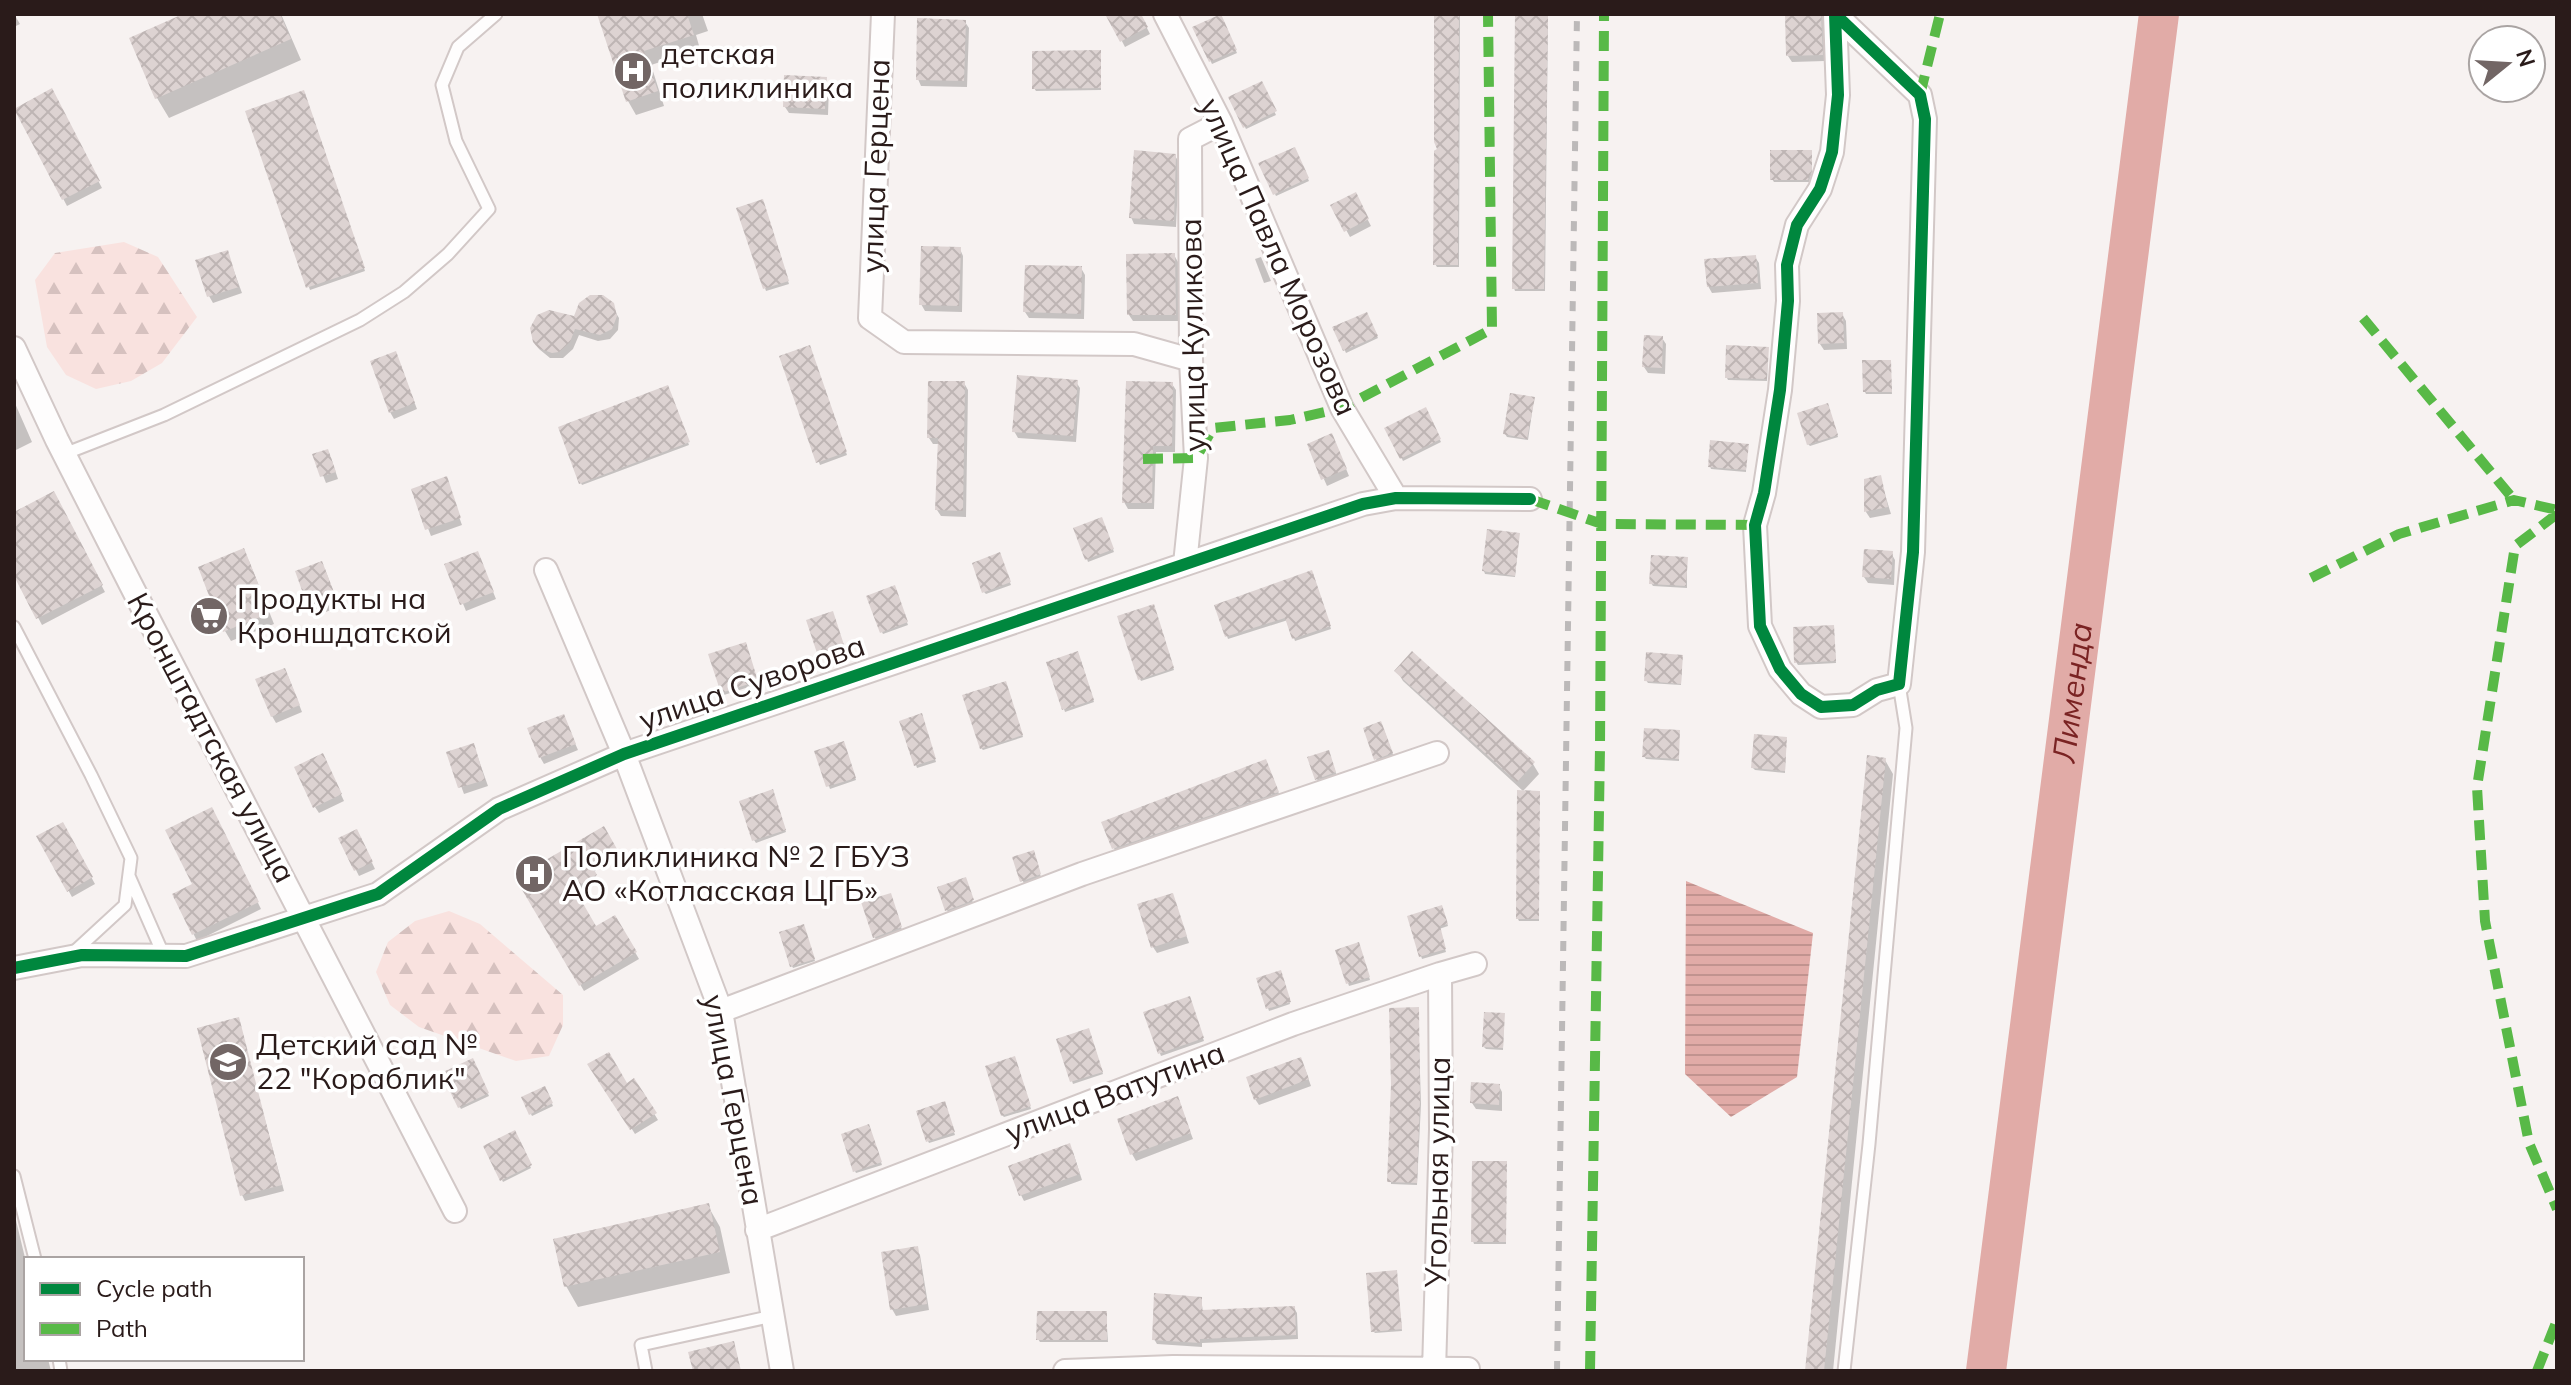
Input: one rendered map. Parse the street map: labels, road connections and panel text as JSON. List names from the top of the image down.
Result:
{
  "streets": {
    "street": [
      "улица Герцена",
      "улица Павла Морозова",
      "улица Куликова",
      "улица Суворова",
      "Кронштадтская улица",
      "улица Ватутина",
      "Угольная улица"
    ]
  },
  "crossings": [
    ["улица Герцена", "улица Куликова"],
    ["улица Герцена", "улица Суворова"],
    ["улица Герцена", "улица Ватутина"],
    ["улица Павла Морозова", "улица Куликова"],
    ["улица Павла Морозова", "улица Суворова"],
    ["улица Куликова", "улица Суворова"],
    ["улица Суворова", "Кронштадтская улица"],
    ["улица Ватутина", "Угольная улица"]
  ],
  "water": ["Лименда"],
  "places": {
    "hospital": ["детская поликлиника", "Поликлиника № 2 ГБУЗ АО «Котласская ЦГБ»"],
    "supermarket": ["Продукты на Кроншдатской"],
    "school or university": ["Детский сад № 22 \"Кораблик\""]
  },
  "legend": ["Cycle path", "Path"],
  "north": "right"
}
